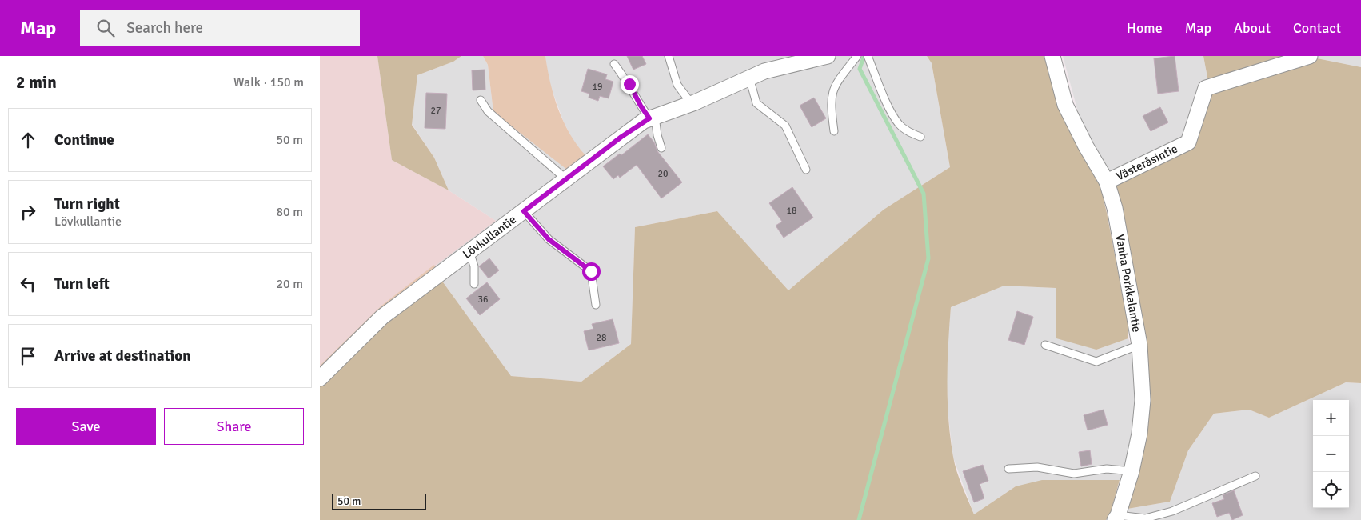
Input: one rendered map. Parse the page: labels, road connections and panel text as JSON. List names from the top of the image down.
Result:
{
  "streets": {
    "street": ["Västeråsintie", "Lövkullantie", "Vanha Porkkalantie"]
  },
  "crossings": [
    ["Västeråsintie", "Vanha Porkkalantie"]
  ],
  "house_numbers": [
    "19",
    "27",
    "20",
    "18",
    "36",
    "28"
  ],
  "scale_bar": "50 m",
  "page": {
    "header": "Map",
    "search": "Search here",
    "nav": [
      "Home",
      "Map",
      "About",
      "Contact"
    ],
    "heading": ["2 min", "Walk · 150 m"],
    "list": [
      ["Continue", "50 m"],
      ["Turn right", "Lövkullantie", "80 m"],
      ["Turn left", "20 m"],
      "Arrive at destination"
    ],
    "buttons": ["Save", "Share"],
    "map_buttons": ["+", "−"],
    "scale": "50 m"
  }
}
